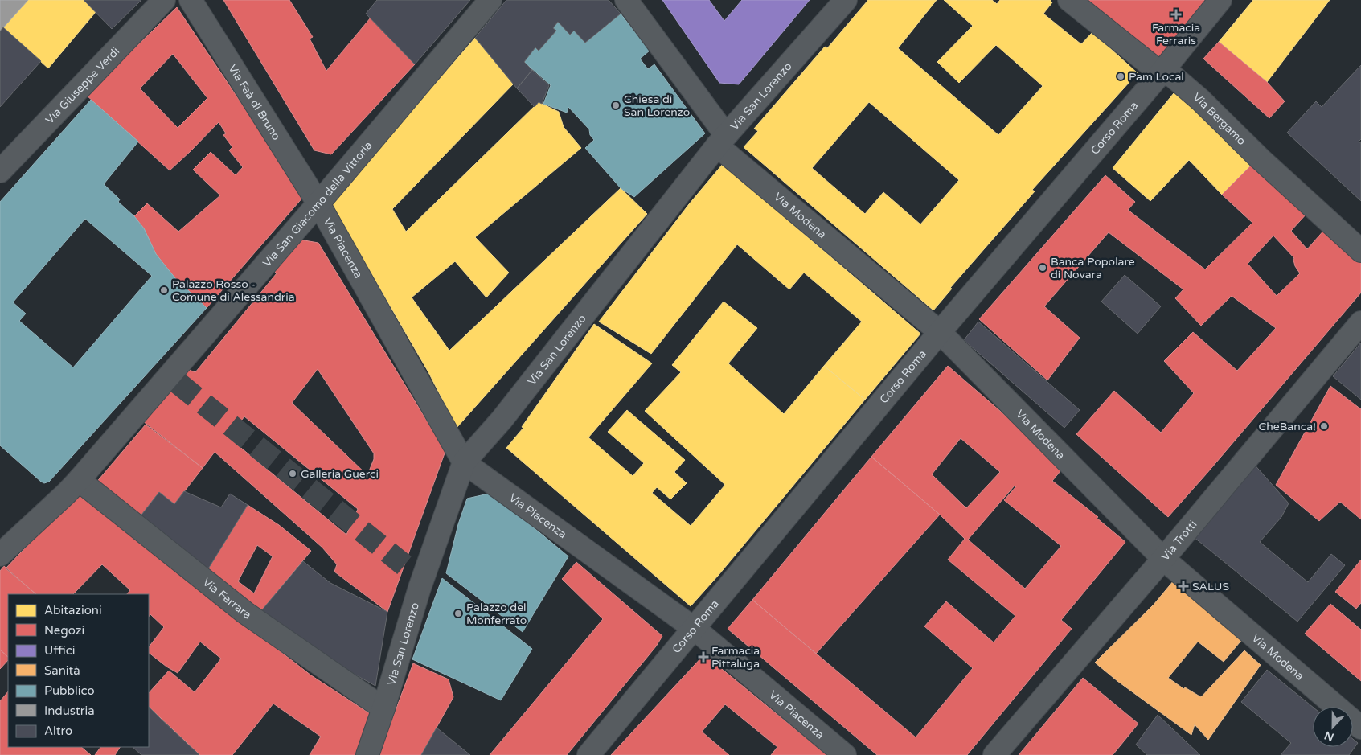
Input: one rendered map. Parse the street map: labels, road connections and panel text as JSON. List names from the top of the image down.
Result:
{
  "streets": {
    "street": [
      "Via Giuseppe Verdi",
      "Via San Lorenzo",
      "Via Faà di Bruno",
      "Via Bergamo",
      "Corso Roma",
      "Via San Giacomo della Vittoria",
      "Via Modena",
      "Via Piacenza",
      "Via Trotti",
      "Via Ferrara"
    ]
  },
  "crossings": [
    ["Via San Lorenzo", "Via Modena"],
    ["Via San Lorenzo", "Via Piacenza"],
    ["Via San Lorenzo", "Via Ferrara"],
    ["Via Faà di Bruno", "Via San Giacomo della Vittoria"],
    ["Via Faà di Bruno", "Via Piacenza"],
    ["Via Bergamo", "Corso Roma"],
    ["Corso Roma", "Via Modena"],
    ["Corso Roma", "Via Piacenza"],
    ["Via San Giacomo della Vittoria", "Via Piacenza"],
    ["Via San Giacomo della Vittoria", "Via Ferrara"],
    ["Via Modena", "Via Trotti"]
  ],
  "places": {
    "health": ["Farmacia Ferraris", "SALUS", "Farmacia Pittaluga"],
    "other": [
      "Pam Local",
      "Chiesa di San Lorenzo",
      "Banca Popolare di Novara",
      "Palazzo Rosso - Comune di Alessandria",
      "CheBanca!",
      "Galleria Guerci",
      "Palazzo del Monferrato"
    ]
  },
  "legend": [
    "Abitazioni",
    "Negozi",
    "Uffici",
    "Sanità",
    "Pubblico",
    "Industria",
    "Altro"
  ],
  "north": "bottom"
}
